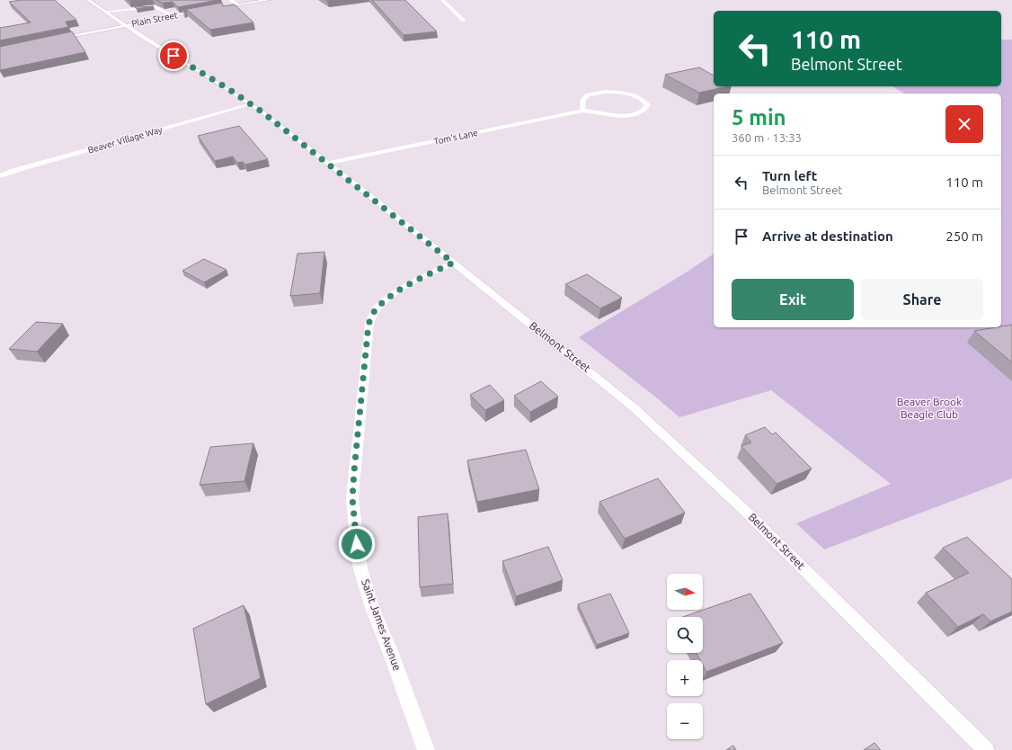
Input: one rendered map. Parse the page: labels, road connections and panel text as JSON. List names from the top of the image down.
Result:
{
  "streets": {
    "main road": [
      "Plain Street",
      "Tom's Lane",
      "Beaver Village Way",
      "Belmont Street",
      "Saint James Avenue"
    ]
  },
  "crossings": [
    ["Plain Street", "Belmont Street"],
    ["Tom's Lane", "Belmont Street"],
    ["Beaver Village Way", "Belmont Street"],
    ["Belmont Street", "Saint James Avenue"]
  ],
  "parks": ["Beaver Brook Beagle Club"],
  "north": "right",
  "page": {
    "turn": ["110 m", "Belmont Street"],
    "heading": ["5 min", "360 m · 13:33"],
    "list": [
      {
        "name": "Turn left",
        "note": "Belmont Street",
        "value": "110 m"
      },
      {
        "name": "Arrive at destination",
        "value": "250 m"
      }
    ],
    "buttons": ["Exit", "Share"],
    "map_buttons": ["+", "−"]
  }
}
